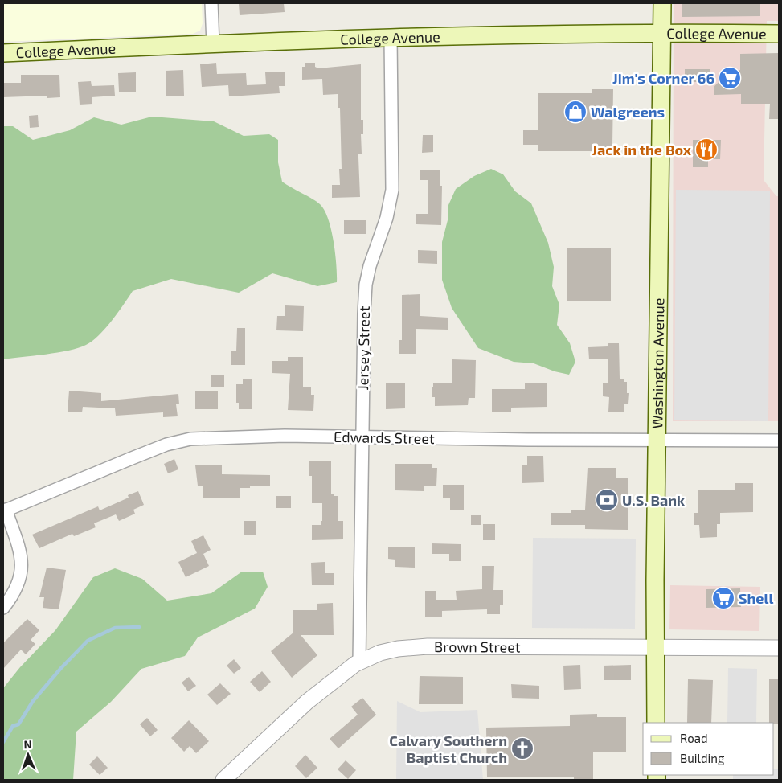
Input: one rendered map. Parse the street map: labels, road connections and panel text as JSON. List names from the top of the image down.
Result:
{
  "streets": {
    "main road": ["College Avenue", "Washington Avenue"],
    "street": ["Jersey Street", "Edwards Street", "Brown Street"]
  },
  "crossings": [
    ["College Avenue", "Jersey Street"],
    ["College Avenue", "Washington Avenue"],
    ["Jersey Street", "Edwards Street"],
    ["Jersey Street", "Brown Street"],
    ["Washington Avenue", "Edwards Street"],
    ["Washington Avenue", "Brown Street"]
  ],
  "places": {
    "supermarket": ["Jim's Corner 66", "Shell"],
    "shop": ["Walgreens"],
    "restaurant": ["Jack in the Box"],
    "bank": ["U.S. Bank"],
    "church": ["Calvary Southern Baptist Church"]
  },
  "legend": ["Road", "Building"],
  "north": "top"
}
